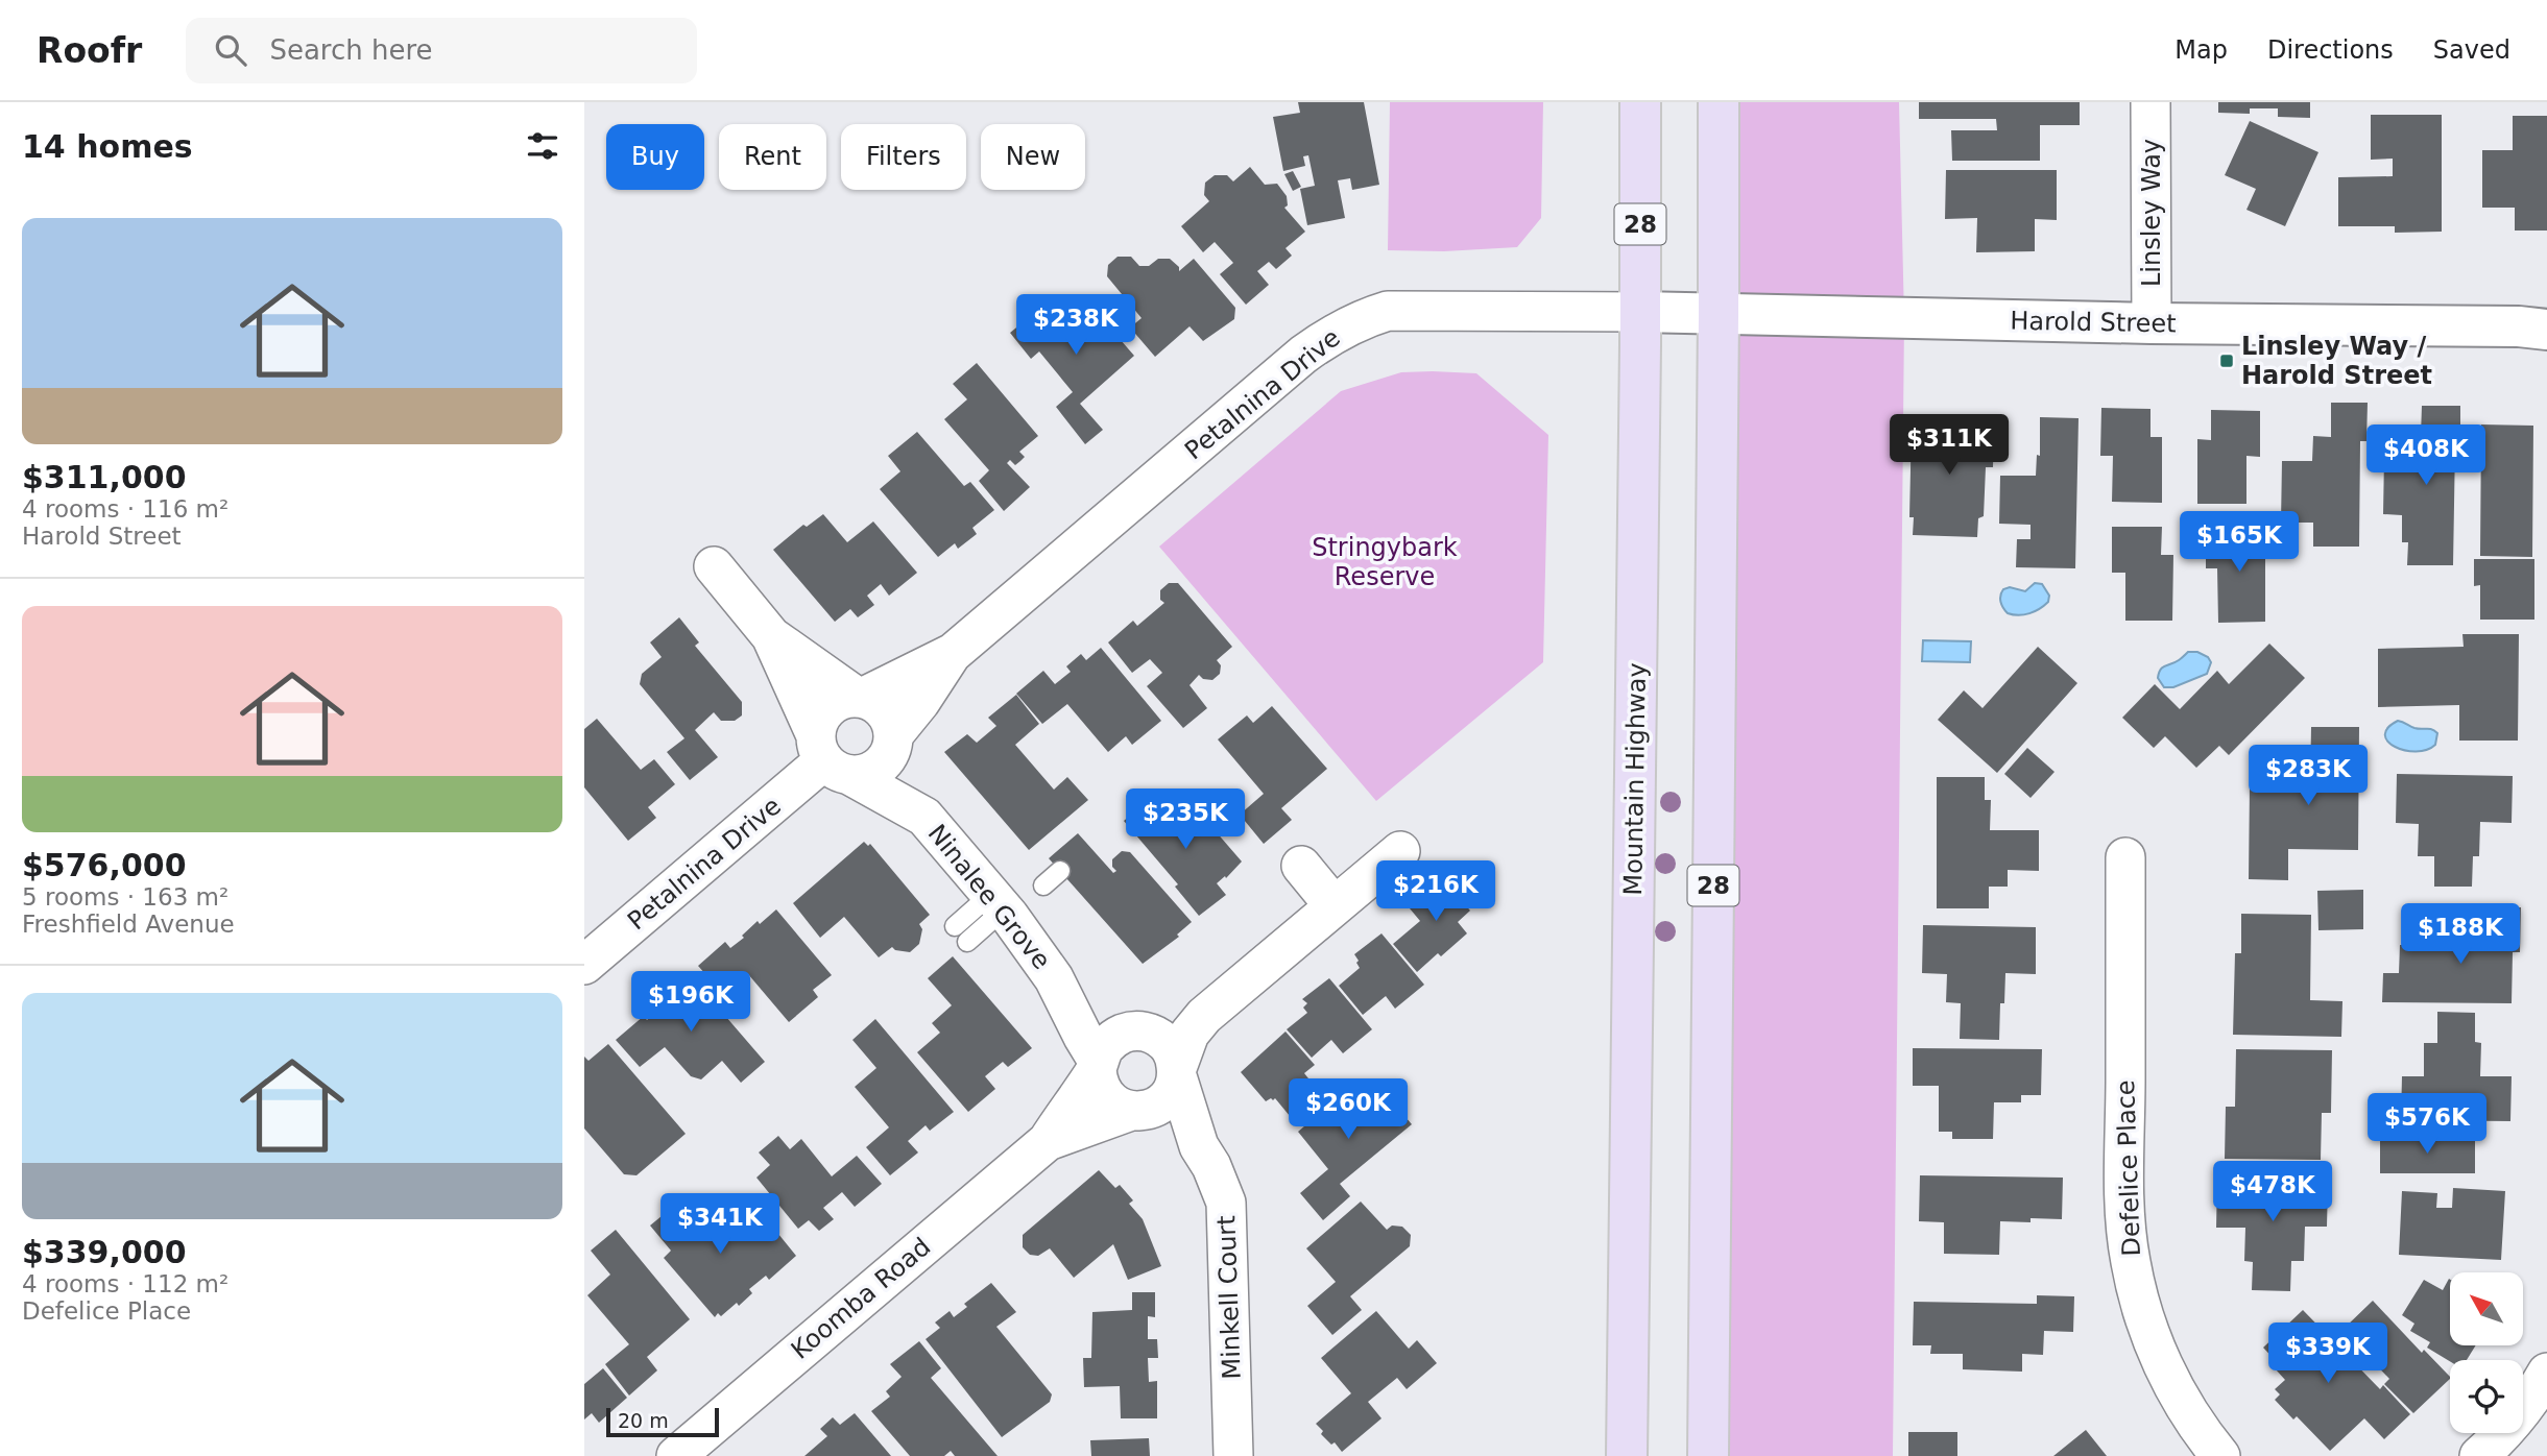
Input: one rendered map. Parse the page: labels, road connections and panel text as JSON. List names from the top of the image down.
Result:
{
  "streets": {
    "main road": ["28", "Mountain Highway"],
    "street": [
      "Linsley Way",
      "Harold Street",
      "Petalnina Drive",
      "Ninalee Grove",
      "Defelice Place",
      "Minkell Court",
      "Koomba Road"
    ]
  },
  "crossings": [
    ["Linsley Way", "Harold Street"],
    ["28", "Harold Street"],
    ["Harold Street", "Petalnina Drive"],
    ["Harold Street", "Mountain Highway"],
    ["Petalnina Drive", "Mountain Highway"],
    ["Petalnina Drive", "Ninalee Grove"],
    ["Ninalee Grove", "Minkell Court"],
    ["Ninalee Grove", "Koomba Road"],
    ["Minkell Court", "Koomba Road"]
  ],
  "parks": ["Stringybark Reserve"],
  "places": {
    "transit": ["Linsley Way / Harold Street"]
  },
  "scale_bar": "20 m",
  "north": "top left",
  "page": {
    "header": "Roofr",
    "search": "Search here",
    "nav": ["Map", "Directions", "Saved"],
    "heading": "14 homes",
    "chip": [
      "Buy",
      "Rent",
      "Filters",
      "New"
    ],
    "list": [
      {
        "name": "$311,000",
        "note": "4 rooms · 116 m² · Harold Street"
      },
      {
        "name": "$576,000",
        "note": "5 rooms · 163 m² · Freshfield Avenue"
      },
      {
        "name": "$339,000",
        "note": "4 rooms · 112 m² · Defelice Place"
      }
    ],
    "price": [
      "$238K",
      "$311K",
      "$408K",
      "$165K",
      "$283K",
      "$235K",
      "$216K",
      "$188K",
      "$196K",
      "$260K",
      "$576K",
      "$478K",
      "$341K",
      "$339K"
    ],
    "scale": "20 m"
  }
}
